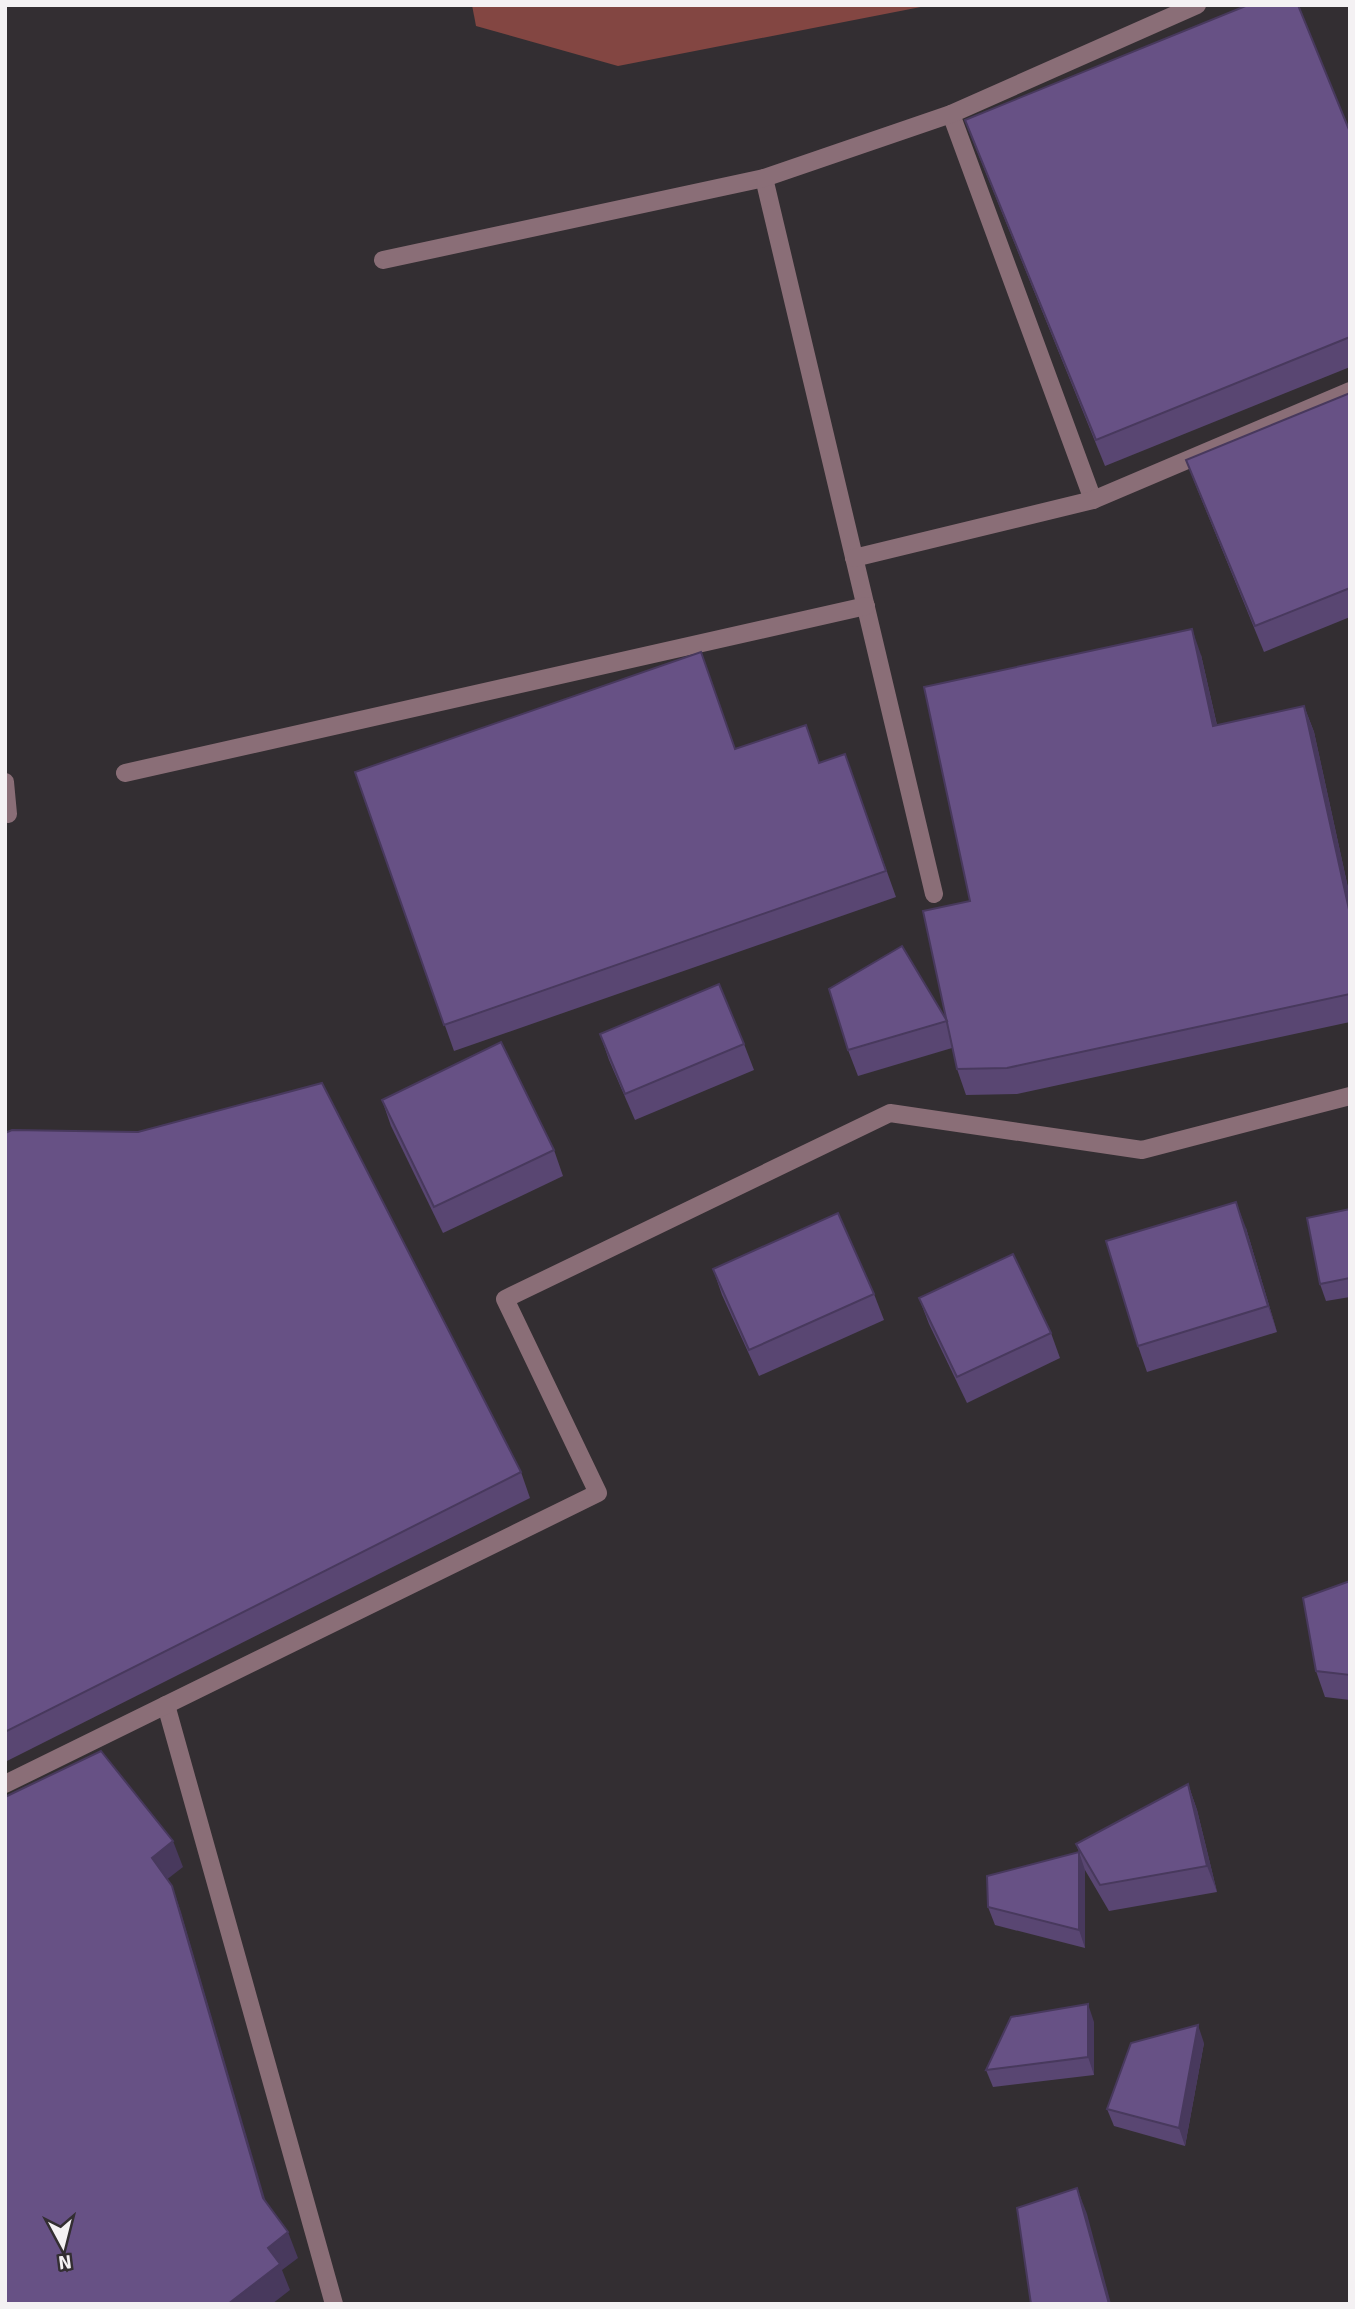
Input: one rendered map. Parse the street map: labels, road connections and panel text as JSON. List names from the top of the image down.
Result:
{
  "north": "bottom"
}
